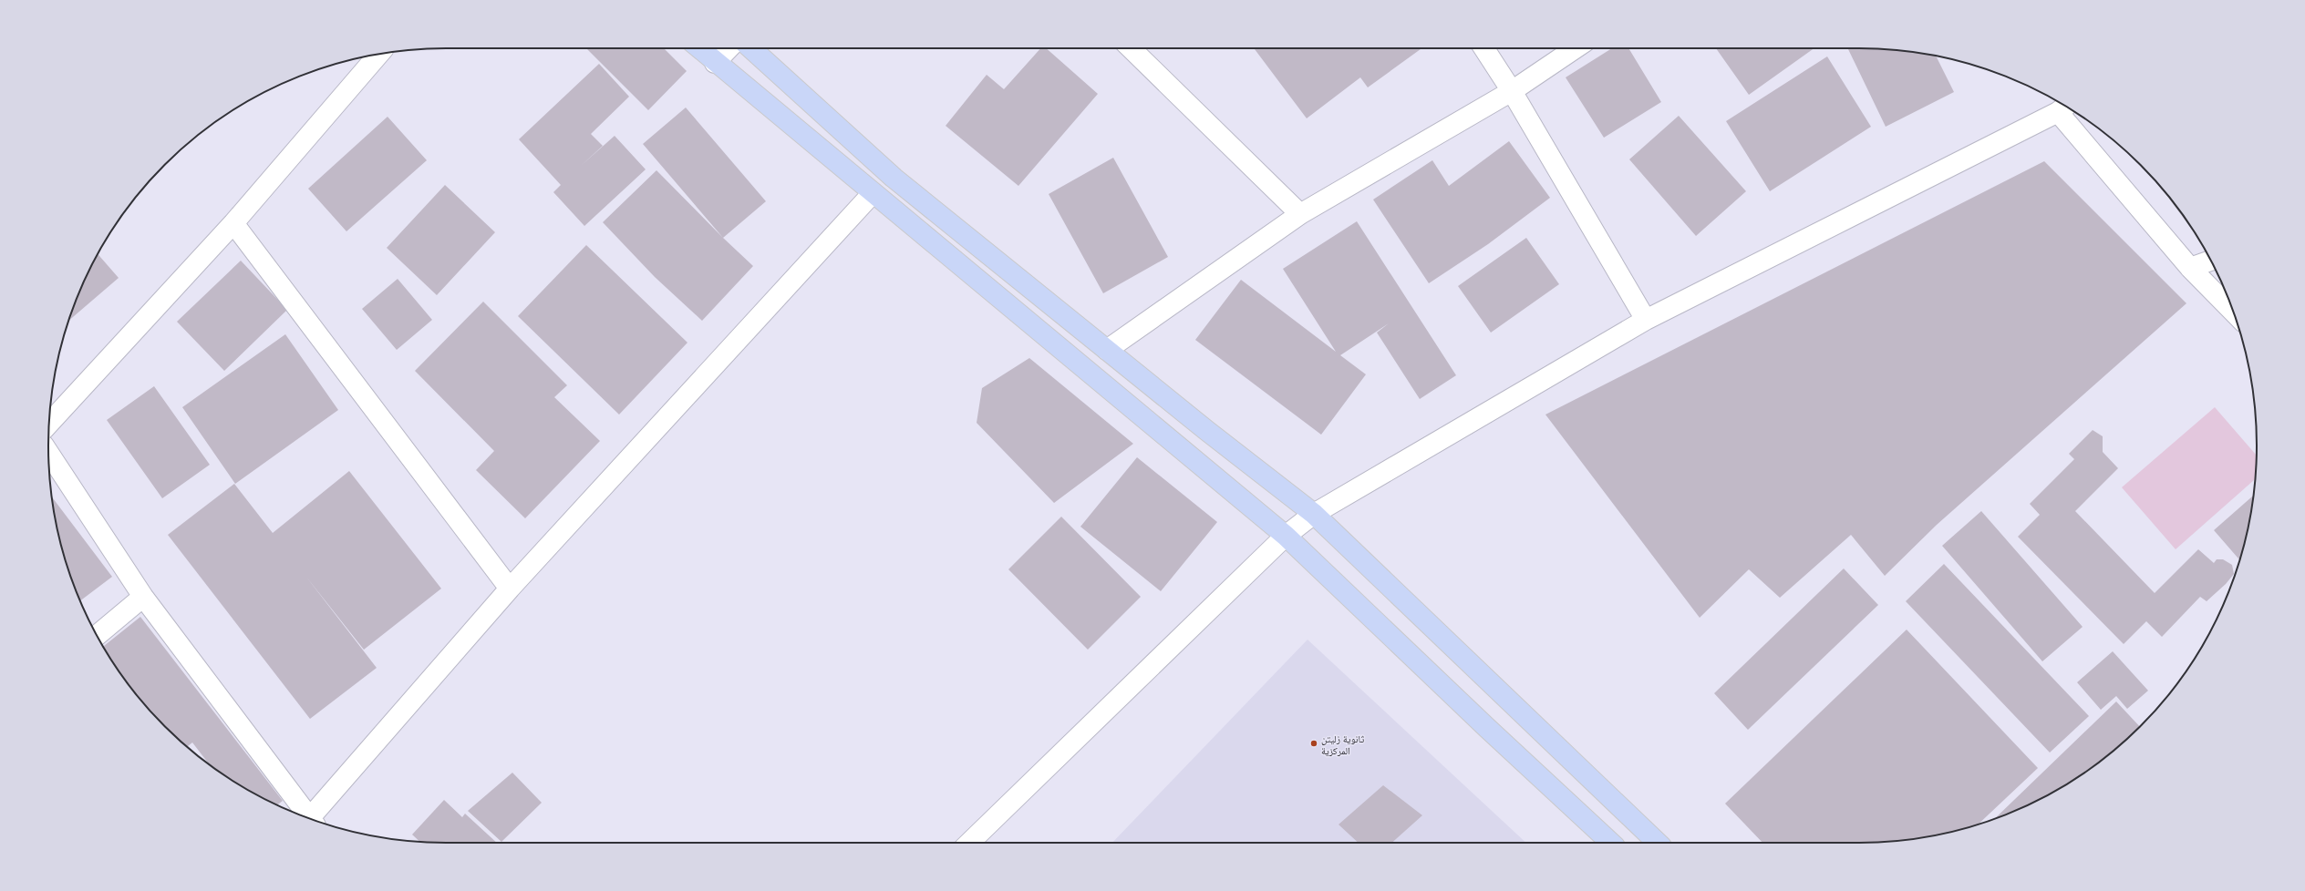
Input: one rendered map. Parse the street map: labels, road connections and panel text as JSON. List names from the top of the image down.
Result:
{
  "places": ["ثانوية زليتن المركزية"]
}
